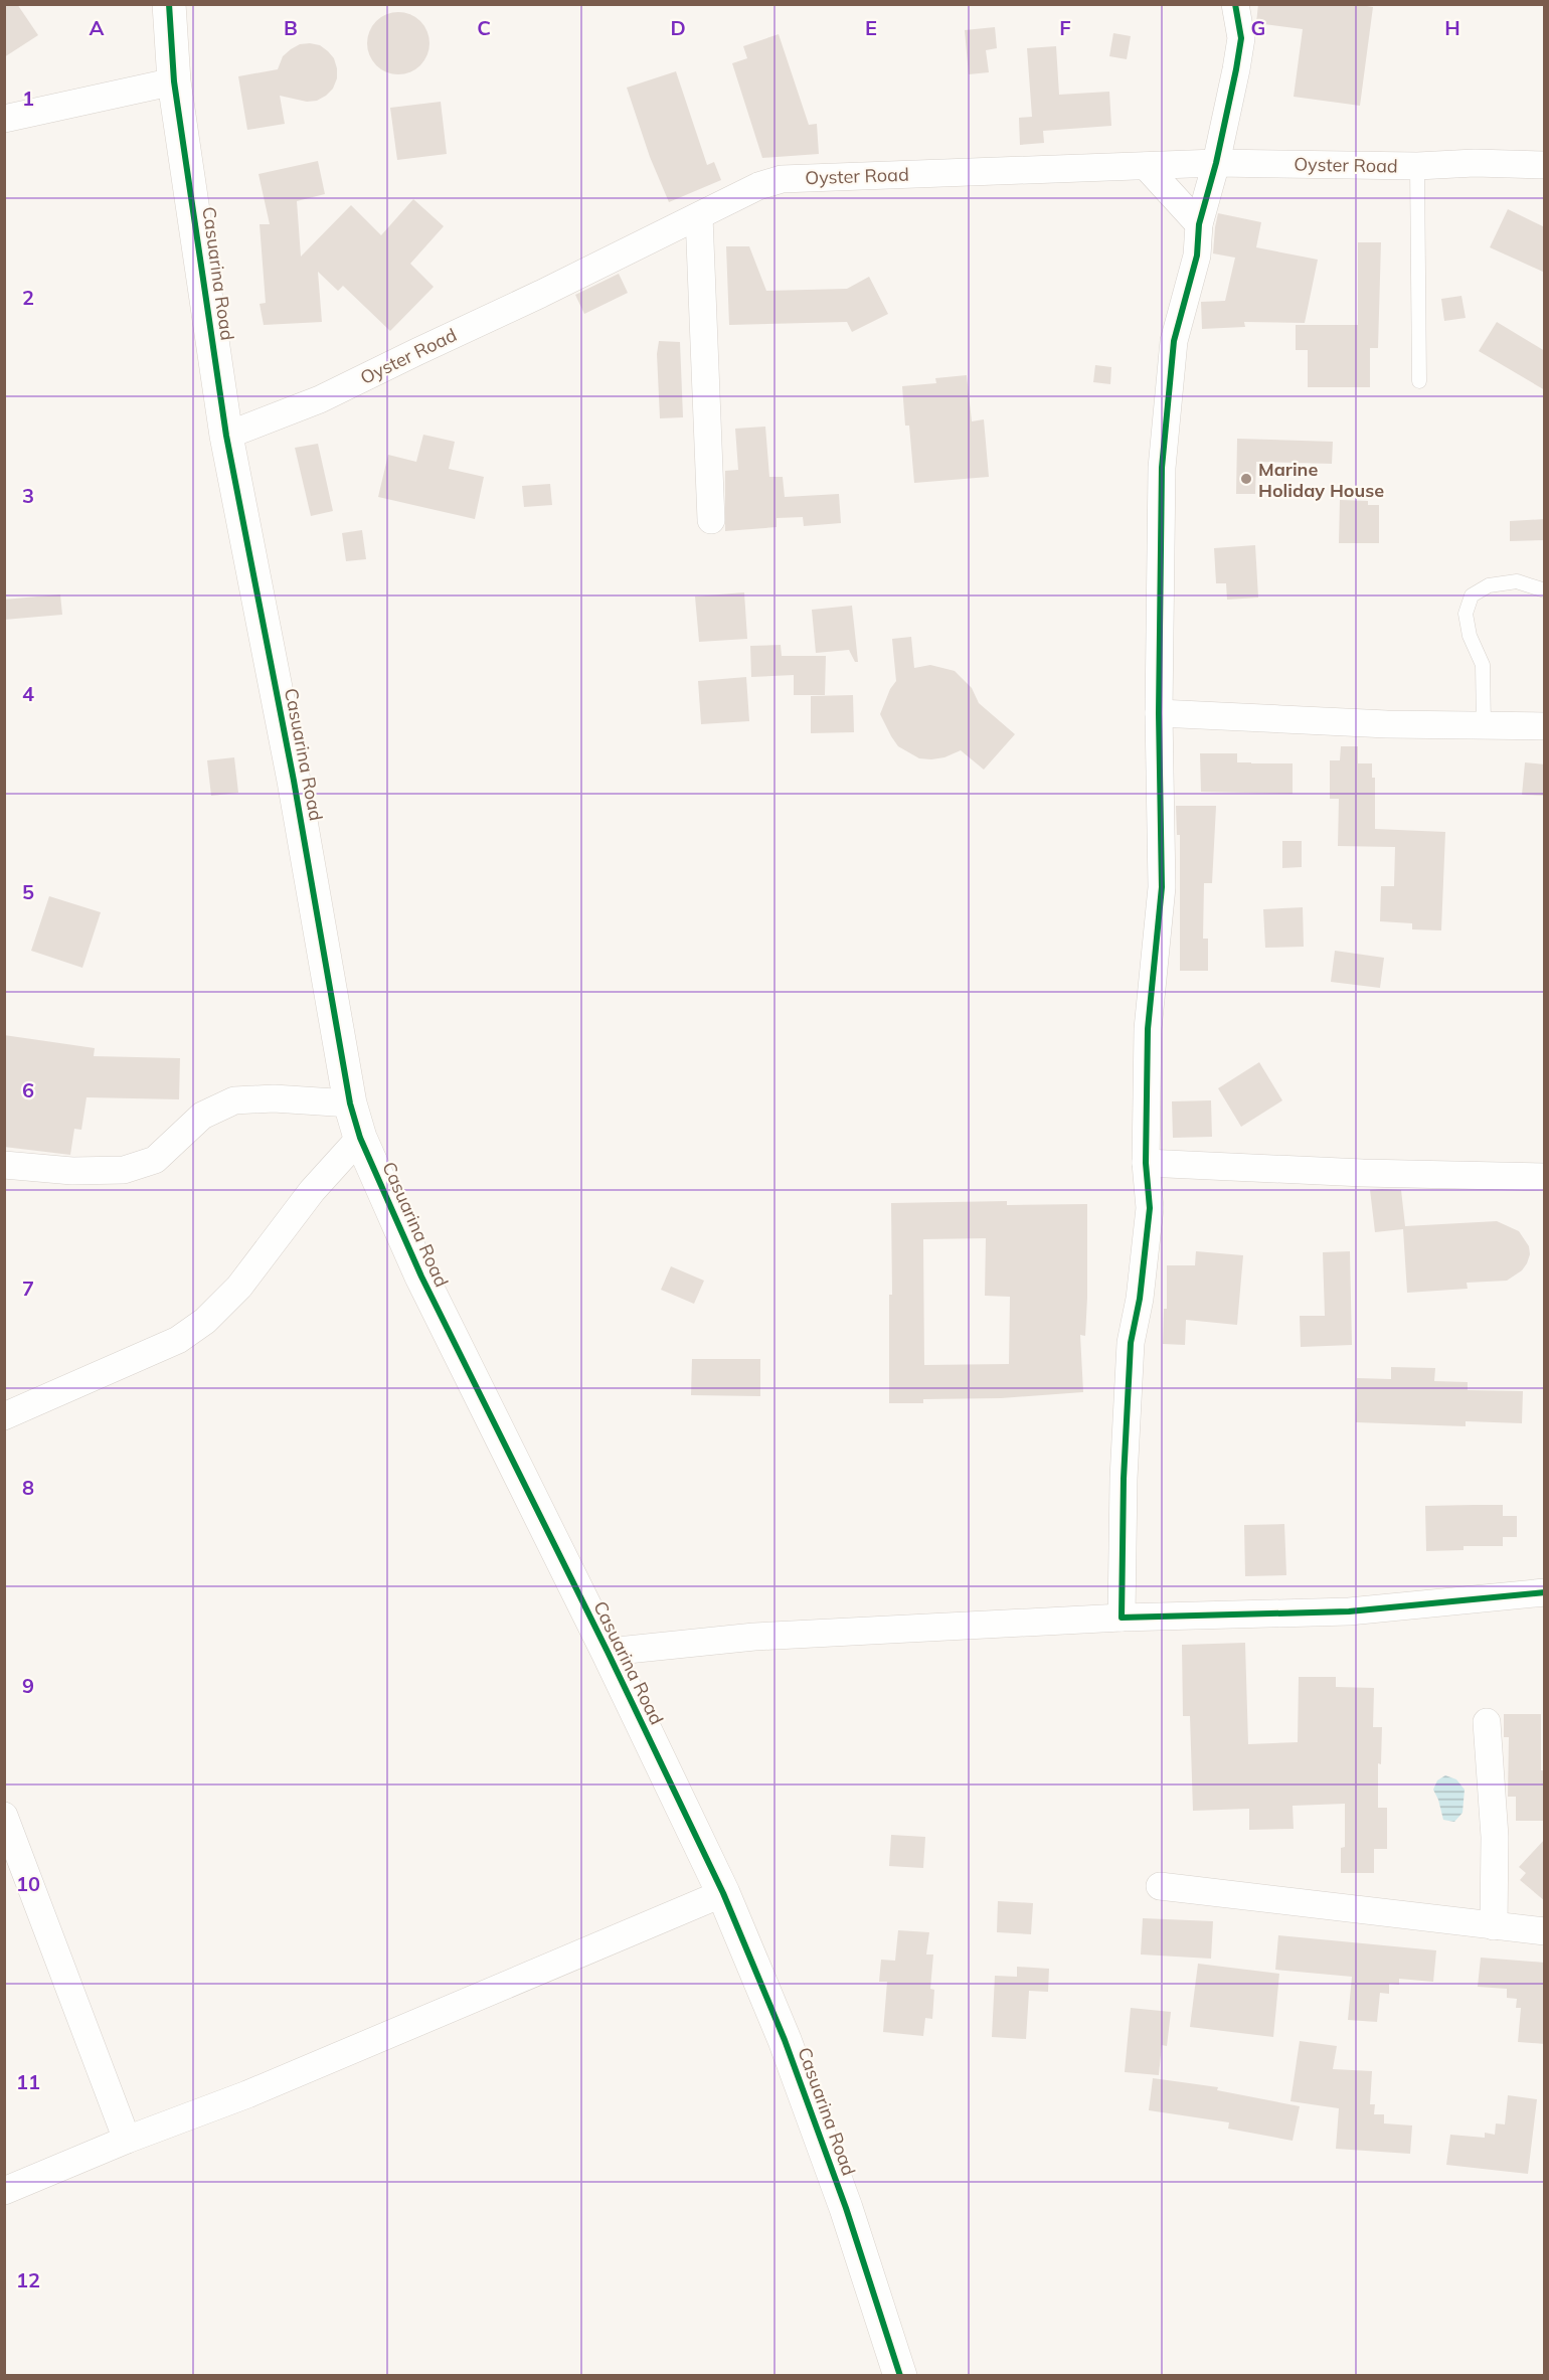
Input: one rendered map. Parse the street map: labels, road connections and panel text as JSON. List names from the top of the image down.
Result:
{
  "streets": {
    "street": ["Oyster Road", "Casuarina Road"]
  },
  "crossings": [
    ["Oyster Road", "Casuarina Road"]
  ],
  "places": ["Marine Holiday House"],
  "grid": {
    "columns": [
      "A",
      "B",
      "C",
      "D",
      "E",
      "F",
      "G",
      "H"
    ],
    "rows": [
      "1",
      "2",
      "3",
      "4",
      "5",
      "6",
      "7",
      "8",
      "9",
      "10",
      "11",
      "12"
    ]
  }
}
